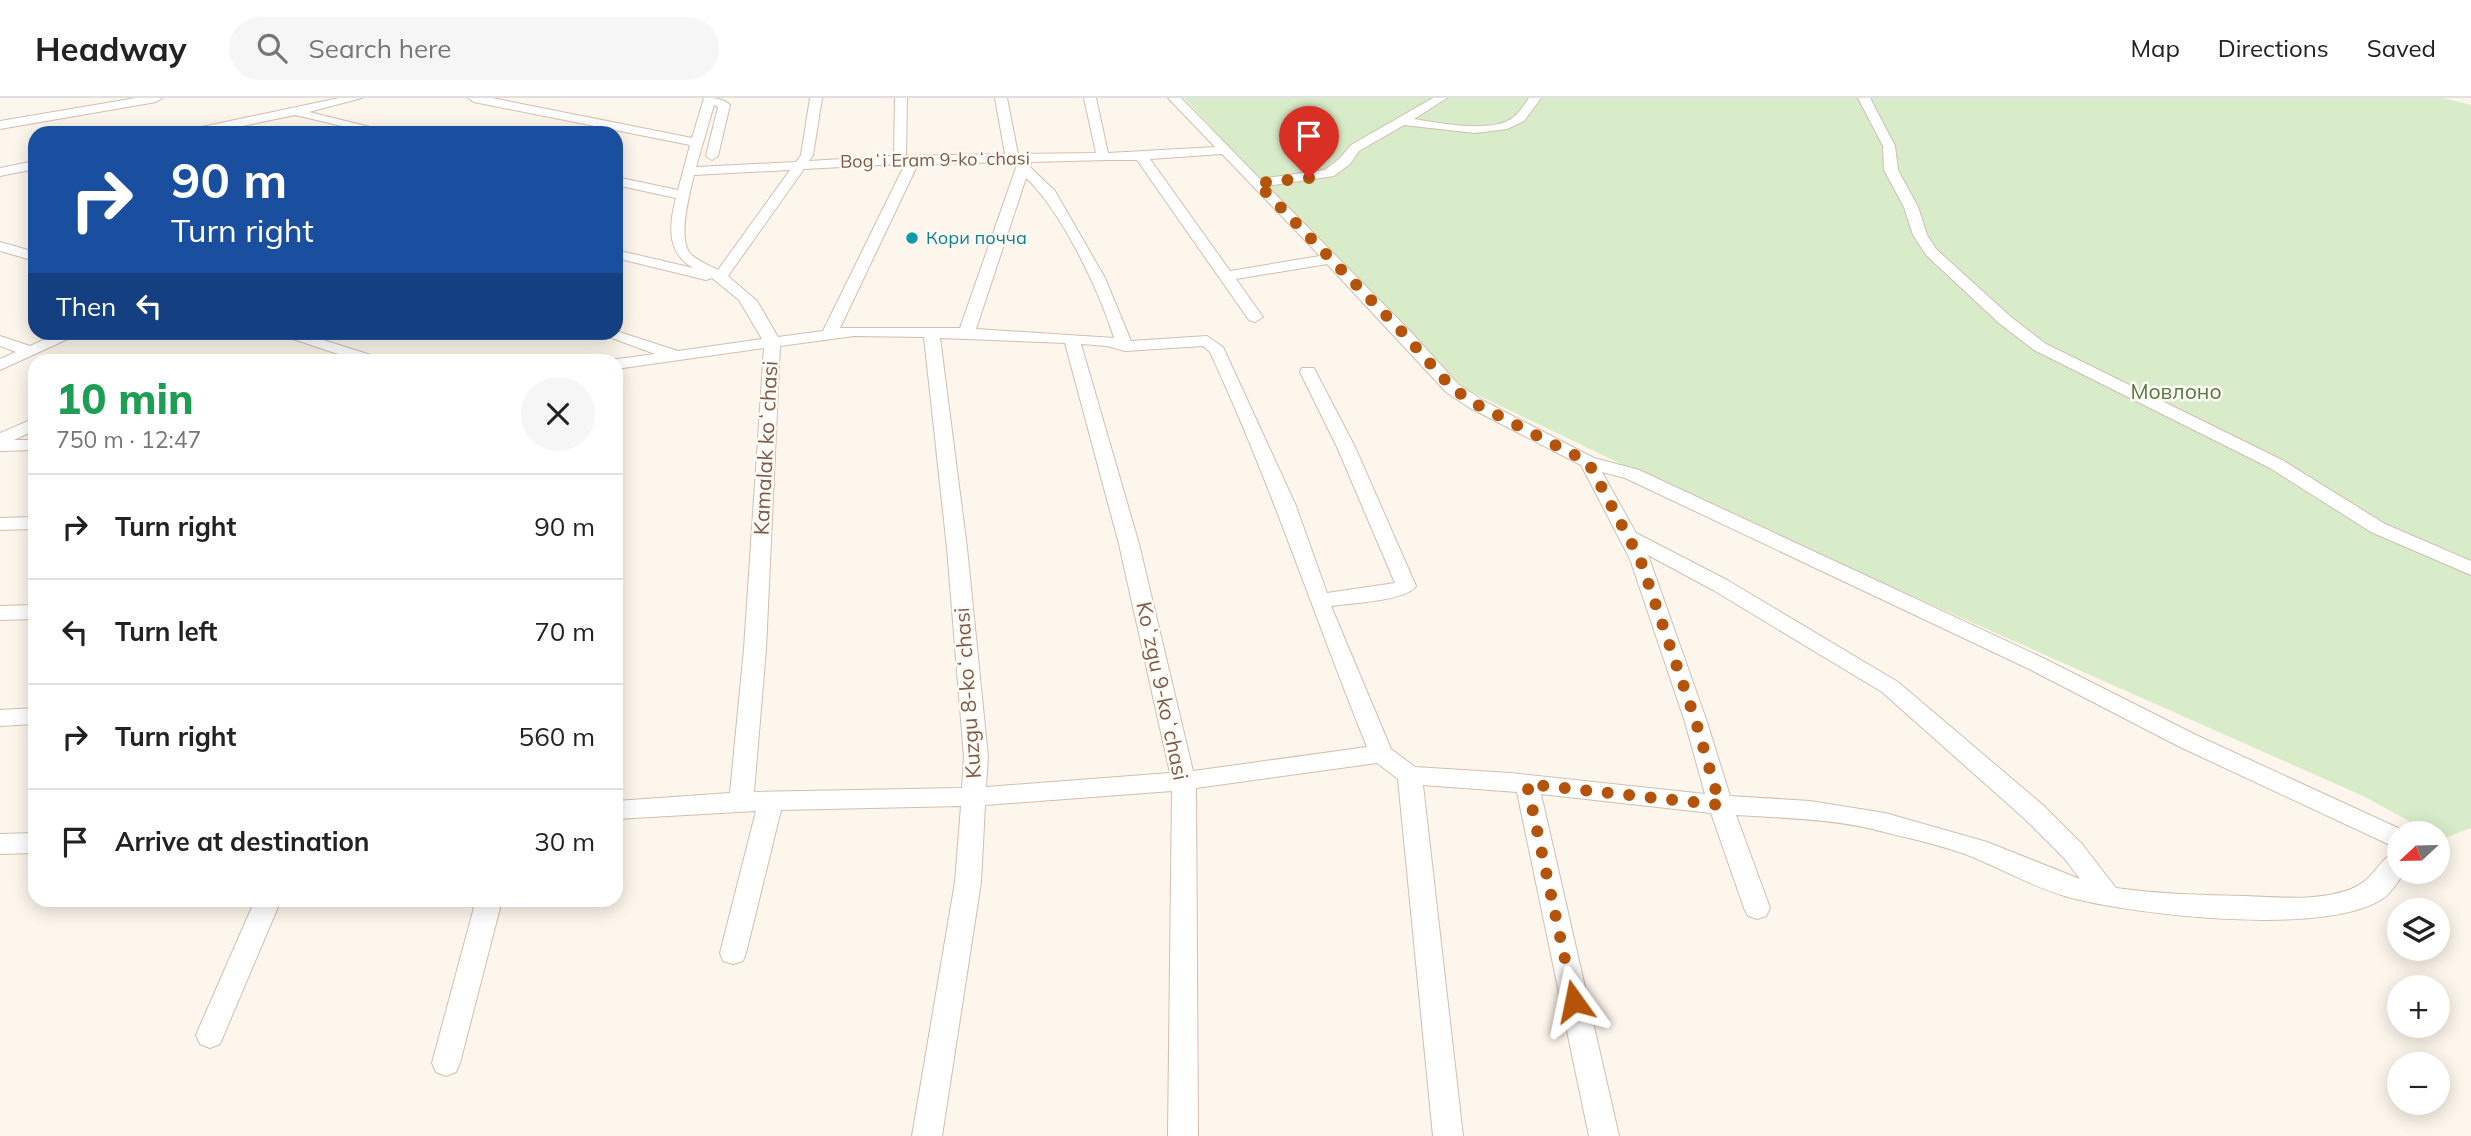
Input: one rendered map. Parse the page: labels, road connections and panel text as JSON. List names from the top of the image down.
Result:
{
  "streets": {
    "street": [
      "Bogʻi Eram 9-koʻchasi",
      "Kamalak koʻchasi",
      "Koʻzgu 9-koʻchasi",
      "Kuzgu 8-koʻchasi"
    ]
  },
  "crossings": [
    ["Bogʻi Eram 9-koʻchasi", "Kamalak koʻchasi"]
  ],
  "parks": ["Мовлоно"],
  "places": ["Кори почча"],
  "north": "left",
  "page": {
    "header": "Headway",
    "search": "Search here",
    "nav": ["Map", "Directions", "Saved"],
    "turn": ["90 m", "Turn right"],
    "then": "Then",
    "heading": ["10 min", "750 m · 12:47"],
    "list": [
      {
        "name": "Turn right",
        "value": "90 m"
      },
      {
        "name": "Turn left",
        "value": "70 m"
      },
      {
        "name": "Turn right",
        "value": "560 m"
      },
      {
        "name": "Arrive at destination",
        "value": "30 m"
      }
    ],
    "map_buttons": ["+", "−"]
  }
}
